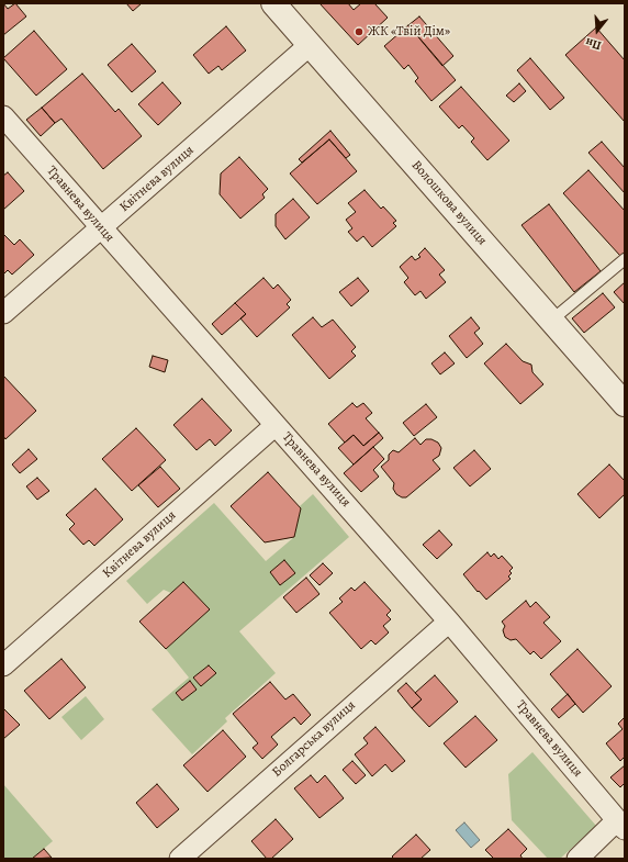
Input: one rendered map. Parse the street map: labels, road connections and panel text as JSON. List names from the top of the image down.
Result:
{
  "streets": {
    "street": [
      "Квітнева вулиця",
      "Волошкова вулиця",
      "Травнева вулиця",
      "Болгарська вулиця"
    ]
  },
  "crossings": [
    ["Квітнева вулиця", "Волошкова вулиця"],
    ["Квітнева вулиця", "Травнева вулиця"],
    ["Травнева вулиця", "Болгарська вулиця"]
  ],
  "places": ["ЖК «Твій Дім»"],
  "north": "bottom"
}
